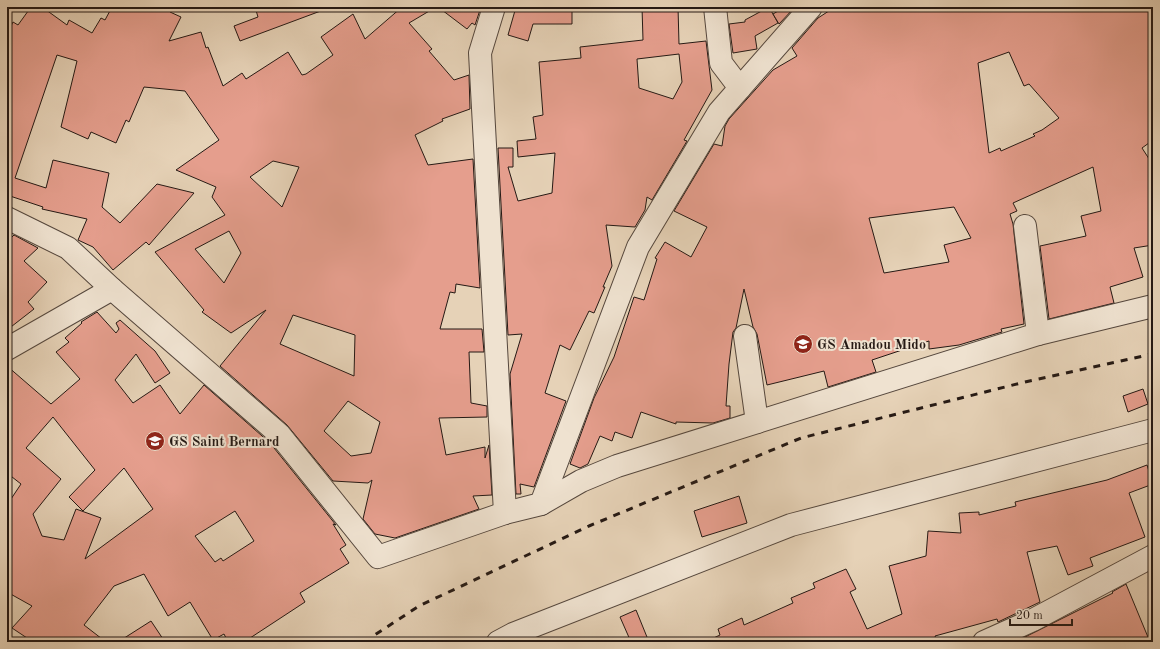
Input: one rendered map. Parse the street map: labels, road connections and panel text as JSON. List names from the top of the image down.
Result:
{
  "places": {
    "school or university": ["GS Amadou Mido", "GS Saint Bernard"]
  },
  "scale_bar": "20 m"
}
